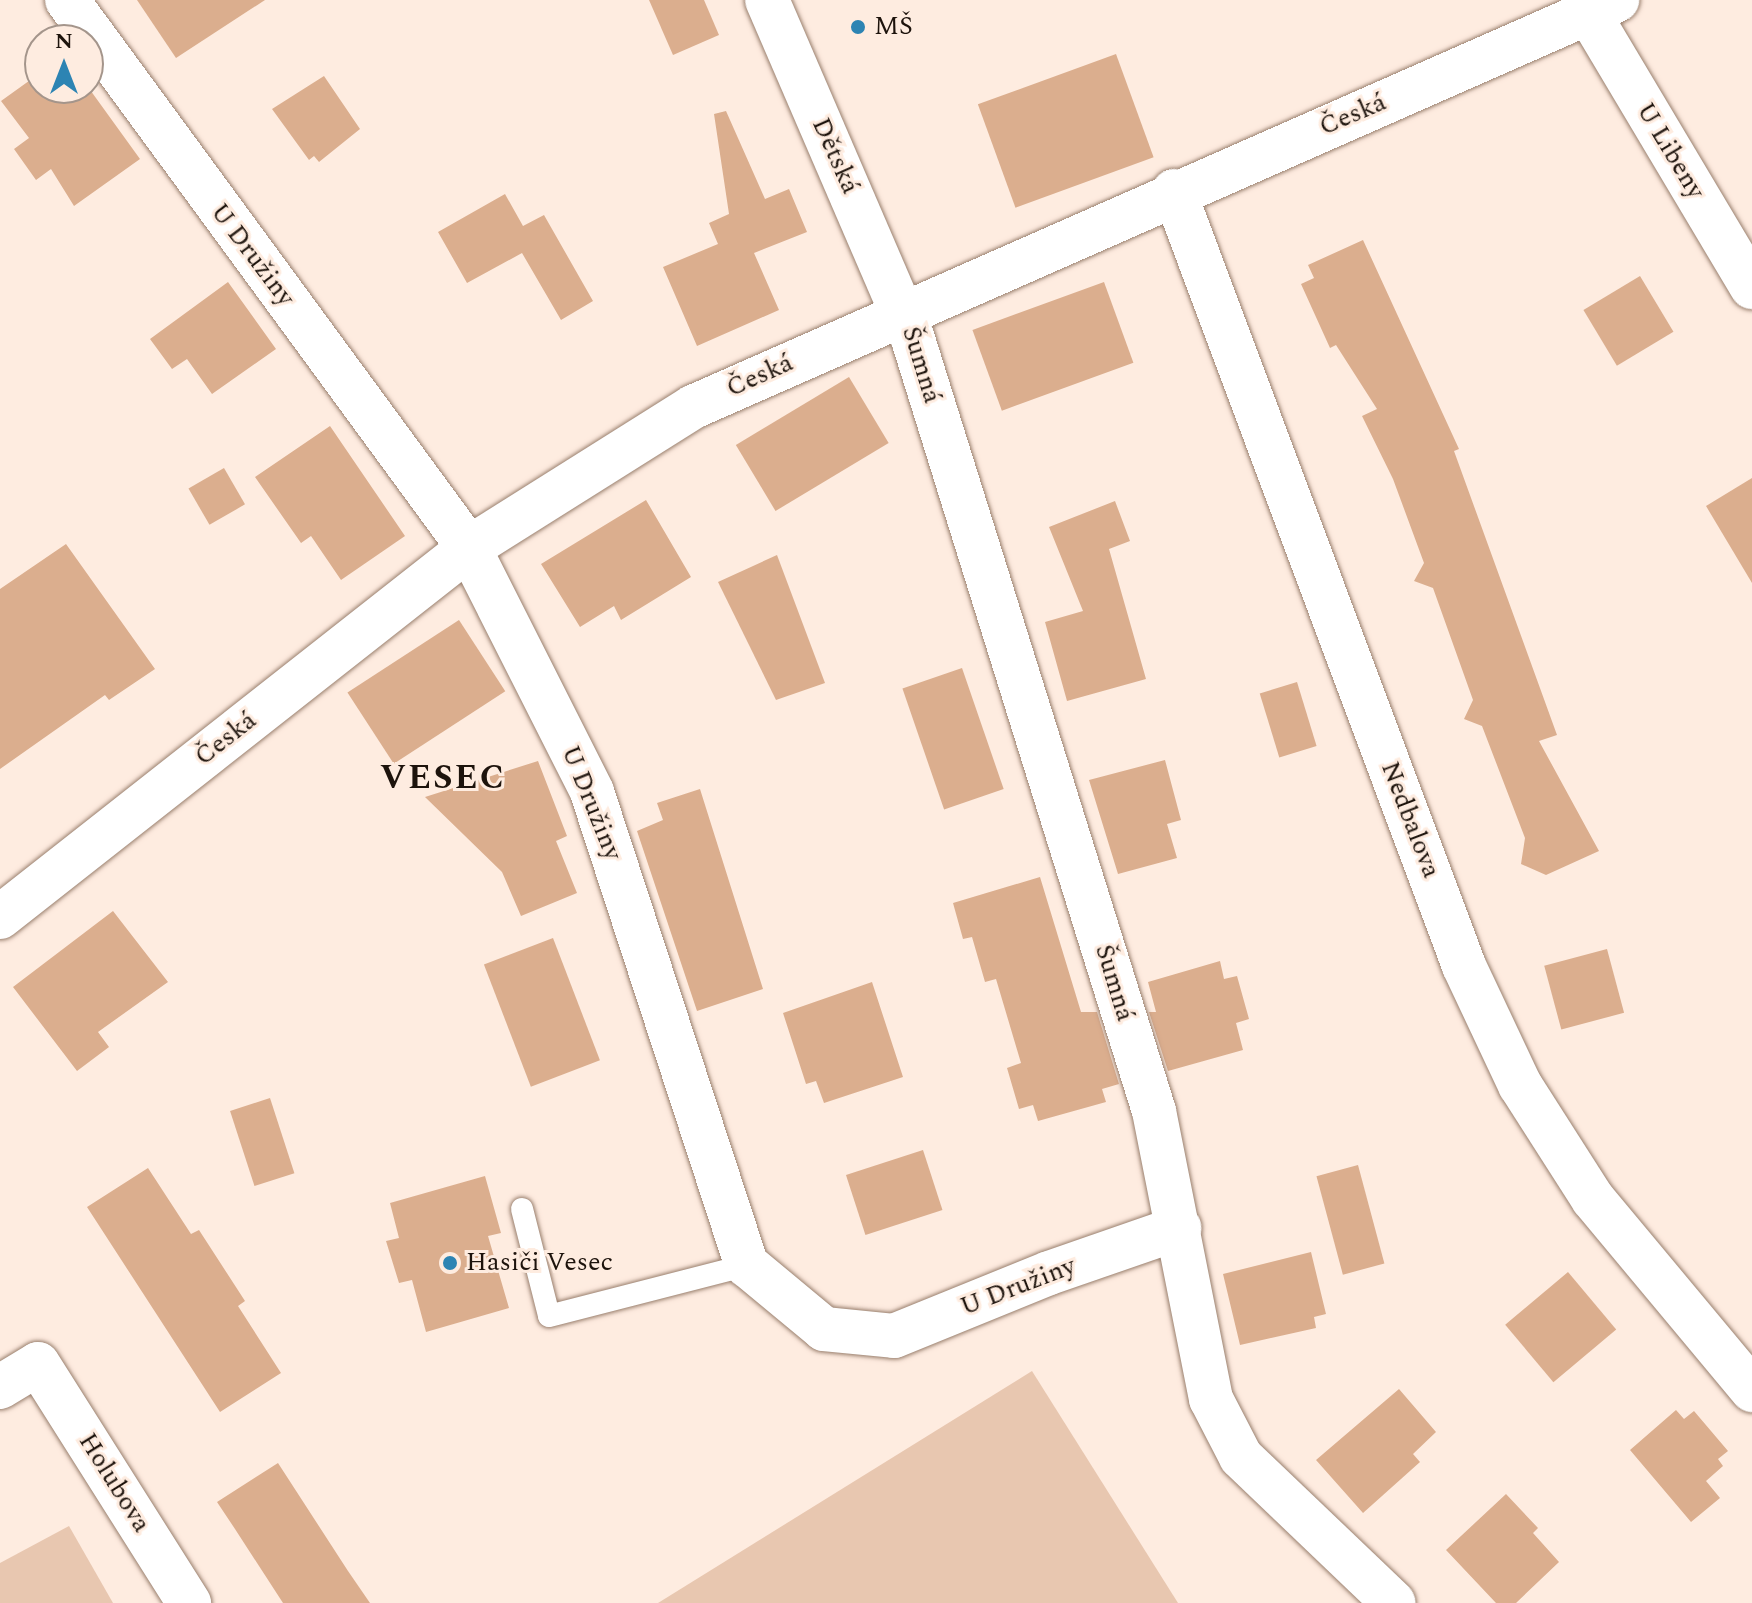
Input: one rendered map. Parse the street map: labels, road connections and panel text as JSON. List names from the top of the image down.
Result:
{
  "streets": {
    "street": [
      "Česká",
      "U Libeny",
      "Dětská",
      "U Družiny",
      "Šumná",
      "Nedbalova",
      "Holubova"
    ]
  },
  "crossings": [
    ["Česká", "U Libeny"],
    ["Česká", "Dětská"],
    ["Česká", "U Družiny"],
    ["Česká", "Šumná"],
    ["Česká", "Nedbalova"],
    ["Dětská", "Šumná"],
    ["U Družiny", "Šumná"]
  ],
  "districts": ["VESEC"],
  "places": ["MŠ", "Hasiči Vesec"],
  "north": "top"
}
